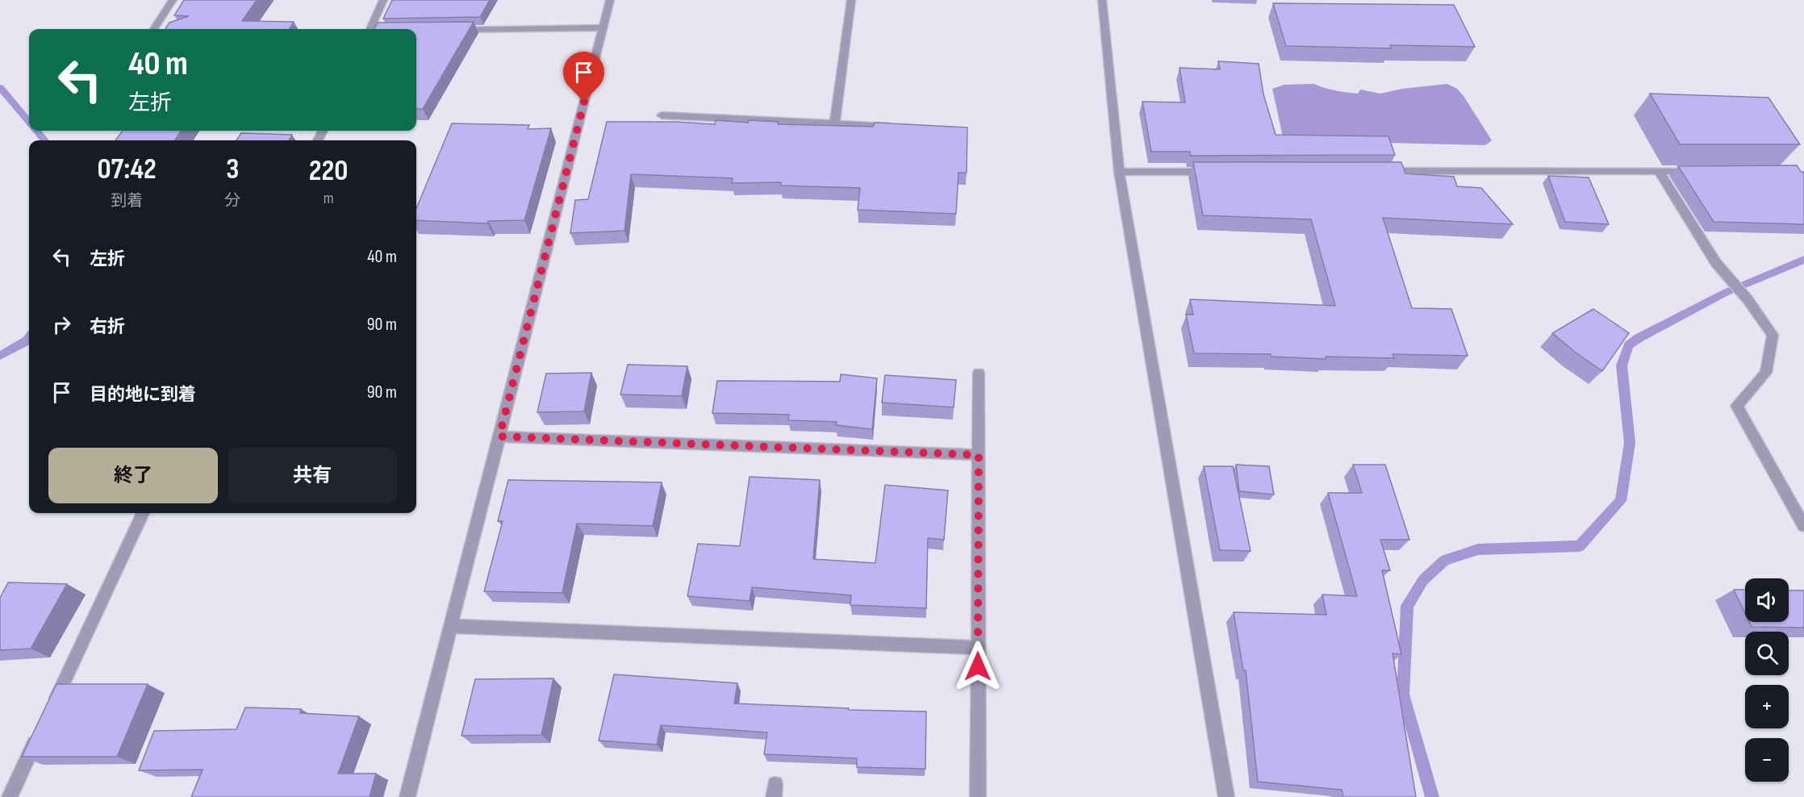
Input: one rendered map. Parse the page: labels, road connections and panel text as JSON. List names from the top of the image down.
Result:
{
  "page": {
    "turn": ["40 m", "左折"],
    "eta": [
      "07:42",
      "到着",
      "3",
      "分",
      "220",
      "m"
    ],
    "list": [
      {
        "name": "左折",
        "value": "40 m"
      },
      {
        "name": "右折",
        "value": "90 m"
      },
      {
        "name": "目的地に到着",
        "value": "90 m"
      }
    ],
    "buttons": ["終了", "共有"],
    "map_buttons": ["+", "−"]
  }
}
